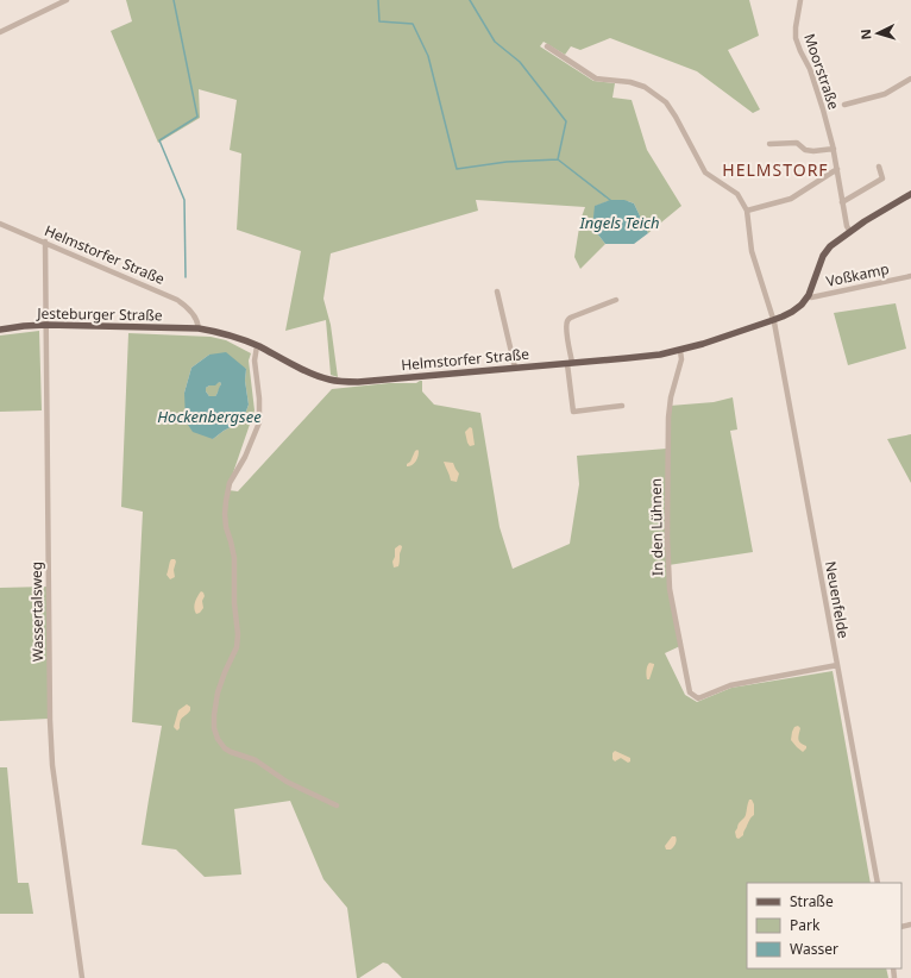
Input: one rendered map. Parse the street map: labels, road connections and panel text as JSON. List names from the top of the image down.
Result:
{
  "streets": {
    "main road": ["Helmstorfer Straße", "Jesteburger Straße"],
    "street": [
      "Moorstraße",
      "Voßkamp",
      "In den Lühnen",
      "Neuenfelde",
      "Wassertalsweg"
    ]
  },
  "crossings": [
    ["Moorstraße", "Helmstorfer Straße"],
    ["Helmstorfer Straße", "Voßkamp"],
    ["Helmstorfer Straße", "Jesteburger Straße"],
    ["Helmstorfer Straße", "In den Lühnen"],
    ["Helmstorfer Straße", "Neuenfelde"],
    ["Helmstorfer Straße", "Wassertalsweg"],
    ["Jesteburger Straße", "Wassertalsweg"],
    ["In den Lühnen", "Neuenfelde"]
  ],
  "districts": ["HELMSTORF"],
  "water": ["Ingels Teich", "Hockenbergsee"],
  "legend": ["Straße", "Park", "Wasser"],
  "north": "left"
}
